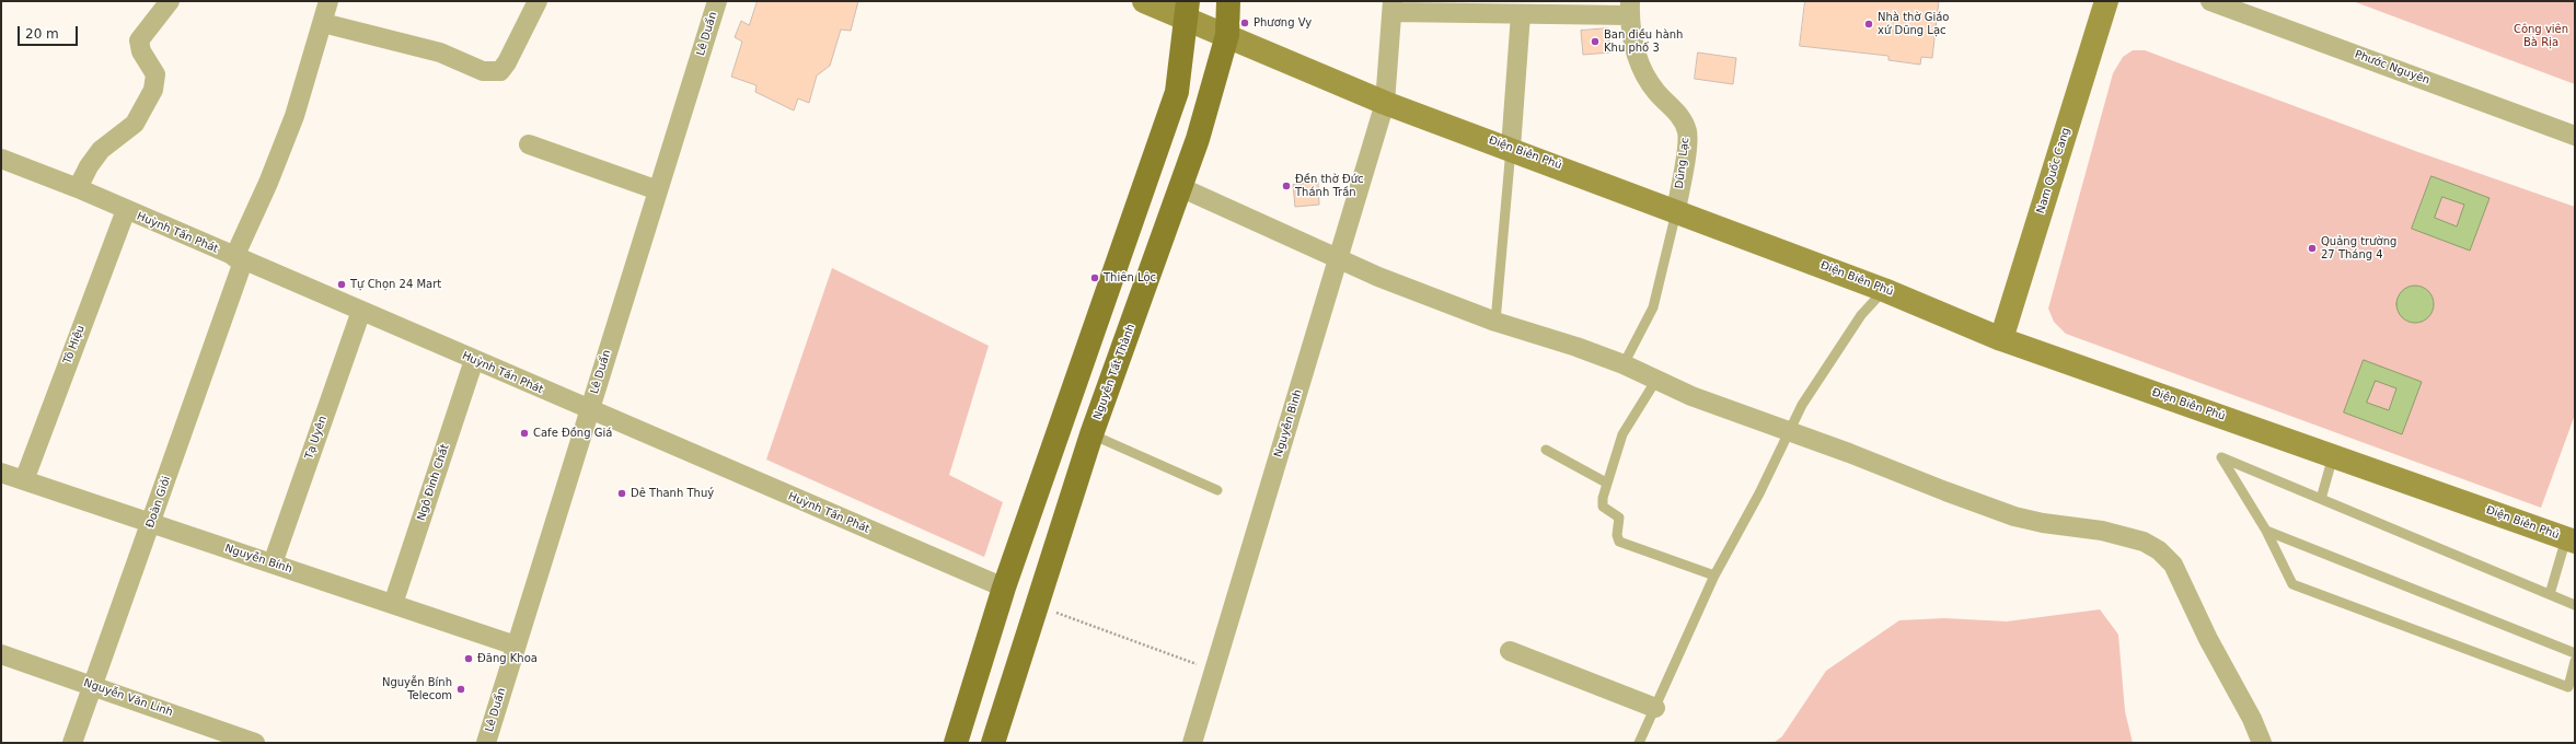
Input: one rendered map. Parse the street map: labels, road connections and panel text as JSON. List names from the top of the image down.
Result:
{
  "streets": {
    "main road": ["Nguyễn Tất Thành"],
    "street": [
      "Lê Duẩn",
      "Phước Nguyên",
      "Điện Biên Phủ",
      "Dũng Lạc",
      "Nam Quốc Cang",
      "Huỳnh Tấn Phát",
      "Tô Hiệu",
      "Nguyễn Bình",
      "Tạ Uyên",
      "Ngô Đình Chất",
      "Đoàn Giỏi",
      "Nguyễn Bính",
      "Nguyễn Văn Linh"
    ]
  },
  "crossings": [
    ["Lê Duẩn", "Huỳnh Tấn Phát"],
    ["Lê Duẩn", "Nguyễn Bính"],
    ["Điện Biên Phủ", "Dũng Lạc"],
    ["Điện Biên Phủ", "Nam Quốc Cang"],
    ["Điện Biên Phủ", "Nguyễn Tất Thành"],
    ["Điện Biên Phủ", "Nguyễn Bình"],
    ["Huỳnh Tấn Phát", "Tô Hiệu"],
    ["Huỳnh Tấn Phát", "Tạ Uyên"],
    ["Huỳnh Tấn Phát", "Ngô Đình Chất"],
    ["Huỳnh Tấn Phát", "Đoàn Giỏi"],
    ["Tô Hiệu", "Nguyễn Bính"],
    ["Tạ Uyên", "Nguyễn Bính"],
    ["Ngô Đình Chất", "Nguyễn Bính"],
    ["Đoàn Giỏi", "Nguyễn Bính"],
    ["Đoàn Giỏi", "Nguyễn Văn Linh"]
  ],
  "parks": ["Công viên Bà Rịa"],
  "places": [
    "Phương Vy",
    "Nhà thờ Giáo xứ Dũng Lạc",
    "Ban điều hành Khu phố 3",
    "Đền thờ Đức Thánh Trần",
    "Quảng trường 27 Tháng 4",
    "Thiên Lộc",
    "Tự Chọn 24 Mart",
    "Cafe Đồng Giá",
    "Dê Thanh Thuý",
    "Đăng Khoa",
    "Nguyễn Bính Telecom"
  ],
  "scale_bar": "20 m"
}
